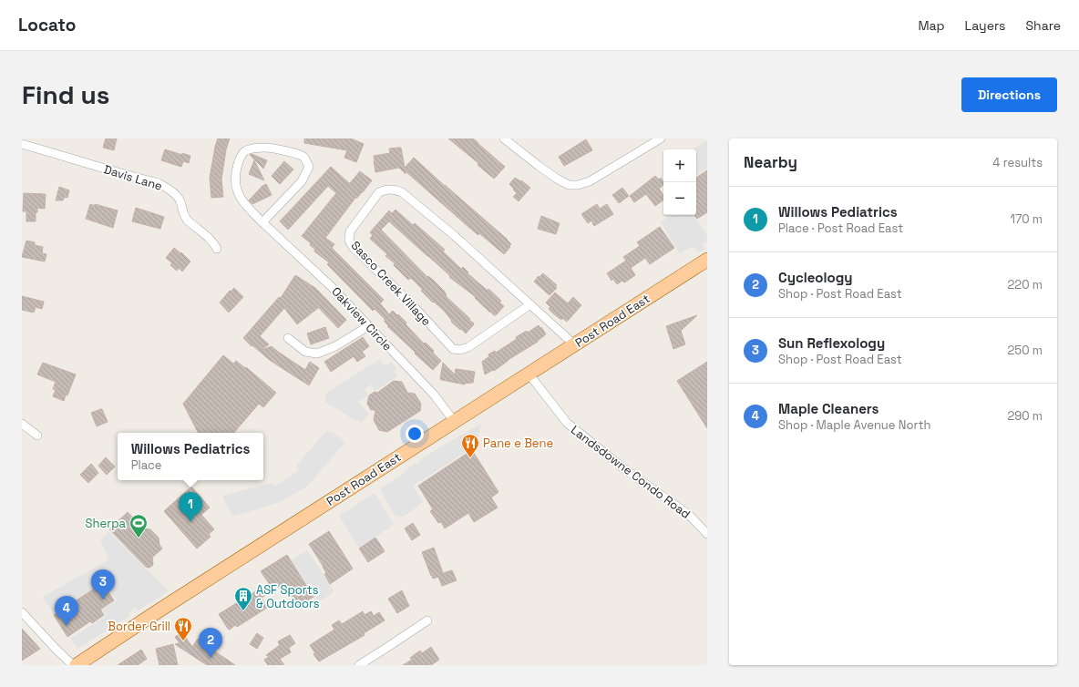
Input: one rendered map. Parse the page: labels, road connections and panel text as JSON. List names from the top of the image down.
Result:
{
  "streets": {
    "main road": ["Post Road East"],
    "street": [
      "Davis Lane",
      "Sasco Creek Village",
      "Oakview Circle",
      "Landsdowne Condo Road"
    ]
  },
  "crossings": [
    ["Sasco Creek Village", "Post Road East"],
    ["Oakview Circle", "Post Road East"],
    ["Post Road East", "Landsdowne Condo Road"]
  ],
  "places": {
    "restaurant": ["Pane e Bene", "Border Grill"],
    "sports": ["Sherpa"],
    "building": ["ASF Sports & Outdoors"]
  },
  "page": {
    "header": "Locato",
    "nav": ["Map", "Layers", "Share"],
    "buttons": "Directions",
    "title": "Find us",
    "heading": ["Nearby", "4 results"],
    "map_buttons": ["+", "−"],
    "list": [
      {
        "mark": "1",
        "name": "Willows Pediatrics",
        "note": "Place · Post Road East",
        "value": "170 m"
      },
      {
        "mark": "2",
        "name": "Cycleology",
        "note": "Shop · Post Road East",
        "value": "220 m"
      },
      {
        "mark": "3",
        "name": "Sun Reflexology",
        "note": "Shop · Post Road East",
        "value": "250 m"
      },
      {
        "mark": "4",
        "name": "Maple Cleaners",
        "note": "Shop · Maple Avenue North",
        "value": "290 m"
      }
    ],
    "popup": ["Willows Pediatrics", "Place"],
    "pins": [
      "1",
      "3",
      "4",
      "2"
    ]
  }
}
